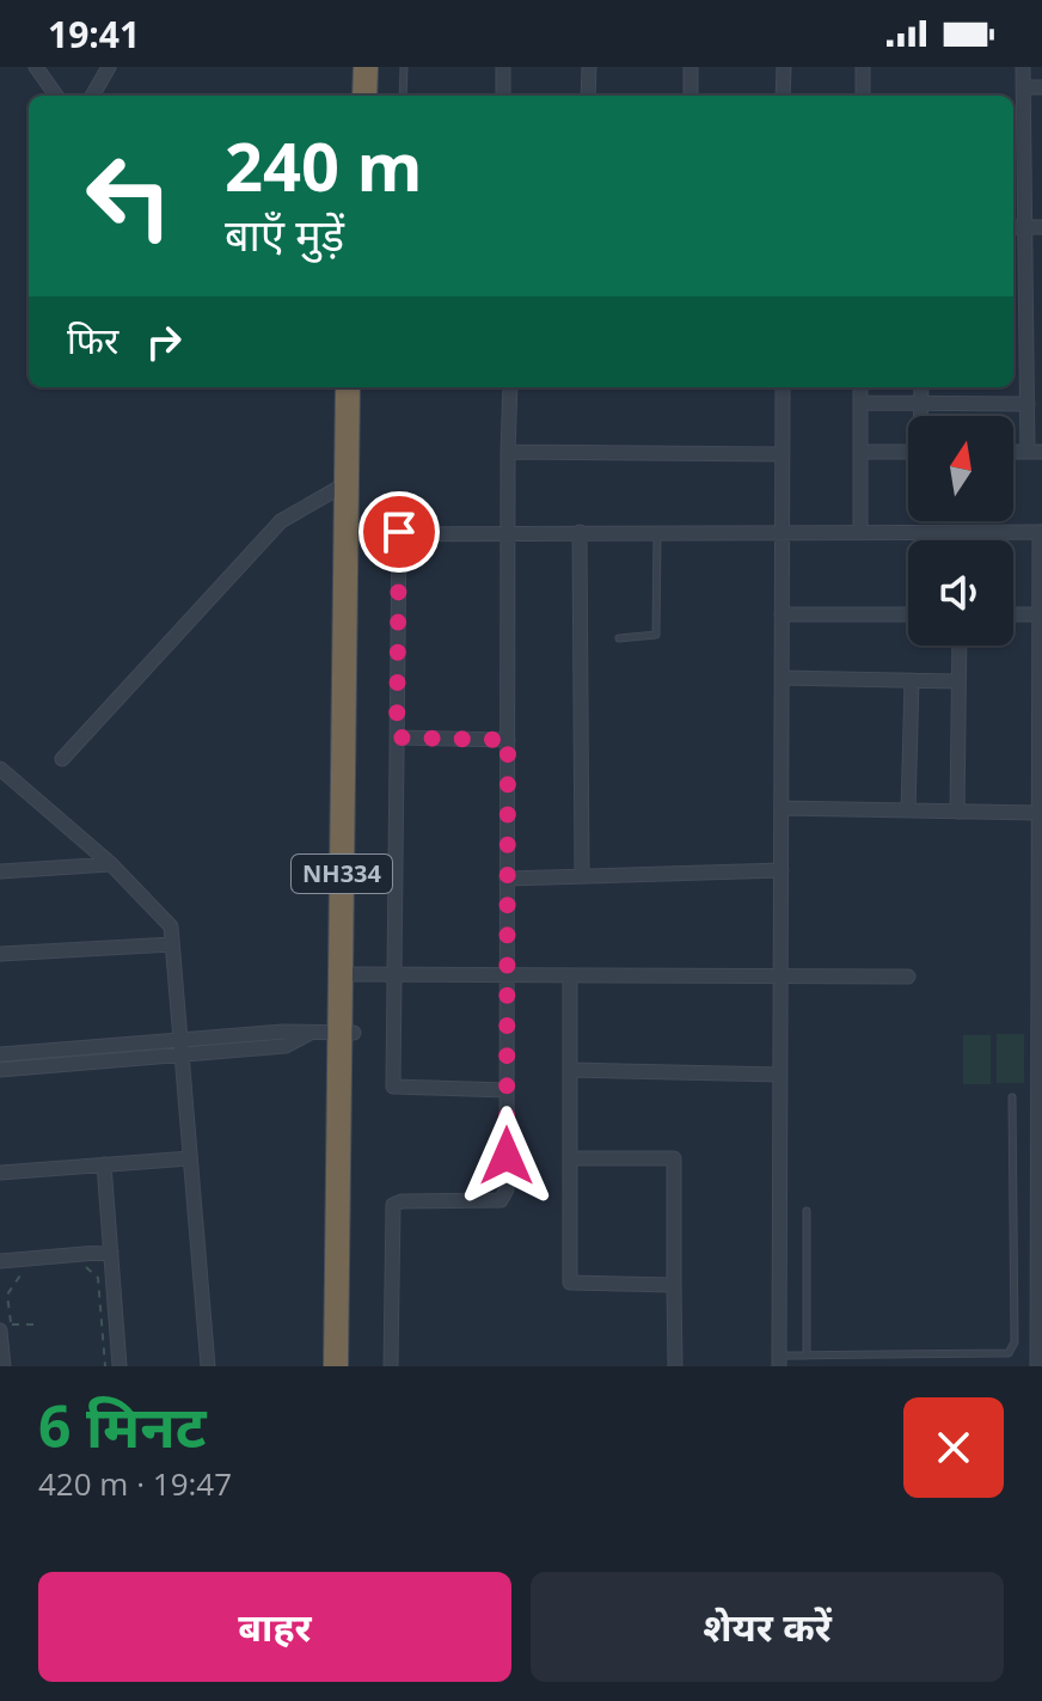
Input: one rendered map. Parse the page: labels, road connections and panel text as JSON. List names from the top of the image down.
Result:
{
  "streets": {
    "highway": ["NH334"]
  },
  "north": "top",
  "page": {
    "status": "19:41",
    "turn": ["240 m", "बाएँ मुड़ें"],
    "then": "फिर",
    "heading": ["6 मिनट", "420 m · 19:47"],
    "buttons": ["बाहर", "शेयर करें"]
  }
}
